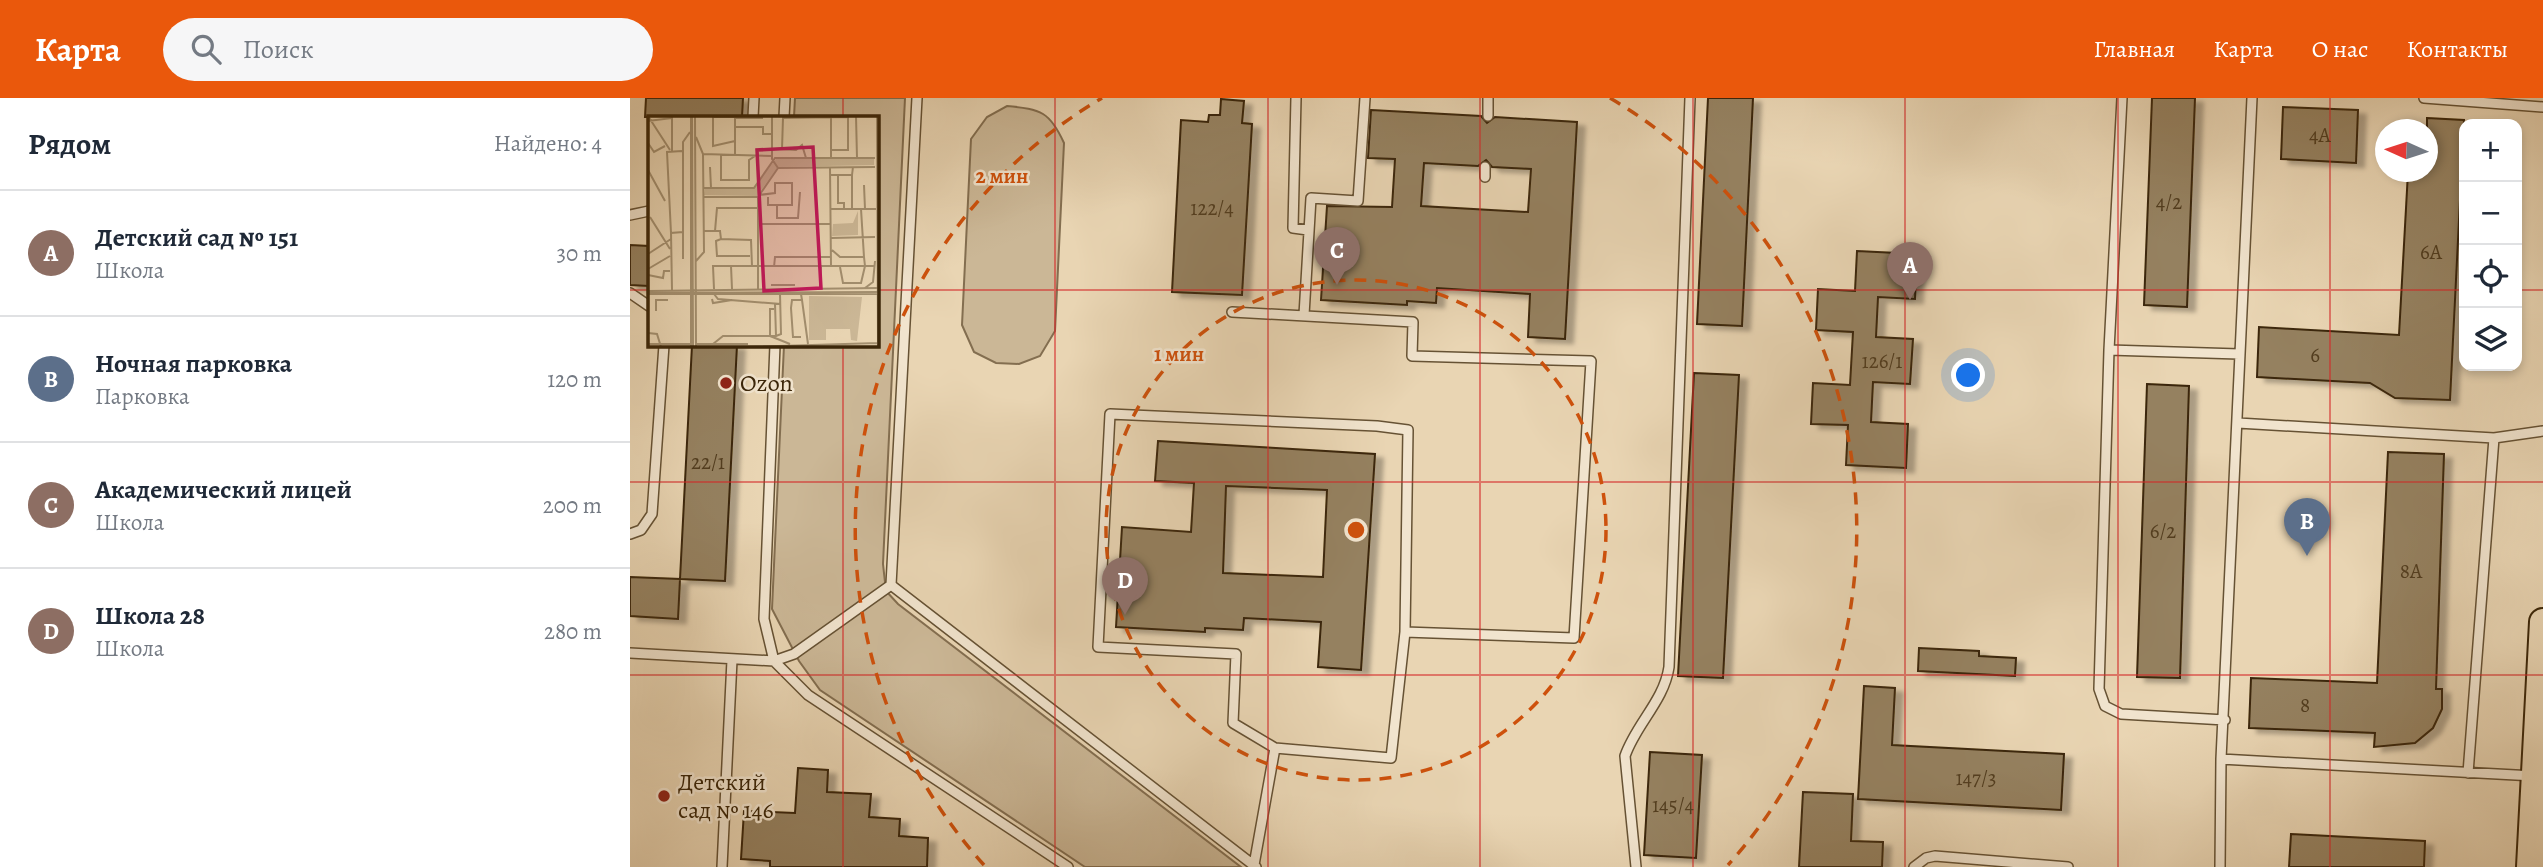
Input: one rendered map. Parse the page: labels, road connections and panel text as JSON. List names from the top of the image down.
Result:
{
  "places": ["Ozon", "Детский сад № 146"],
  "house_numbers": [
    "4А",
    "4/2",
    "122/4",
    "6А",
    "6",
    "126/1",
    "22/1",
    "6/2",
    "8А",
    "8",
    "147/3",
    "145/4"
  ],
  "north": "left",
  "page": {
    "header": "Карта",
    "search": "Поиск",
    "nav": [
      "Главная",
      "Карта",
      "О нас",
      "Контакты"
    ],
    "heading": ["Рядом", "Найдено: 4"],
    "map_buttons": ["+", "−"],
    "list": [
      {
        "mark": "A",
        "name": "Детский сад № 151",
        "note": "Школа",
        "value": "30 m"
      },
      {
        "mark": "B",
        "name": "Ночная парковка",
        "note": "Парковка",
        "value": "120 m"
      },
      {
        "mark": "C",
        "name": "Академический лицей",
        "note": "Школа",
        "value": "200 m"
      },
      {
        "mark": "D",
        "name": "Школа 28",
        "note": "Школа",
        "value": "280 m"
      }
    ],
    "pins": [
      "C",
      "A",
      "B",
      "D"
    ]
  },
  "rings": ["2 мин", "1 мин"]
}
